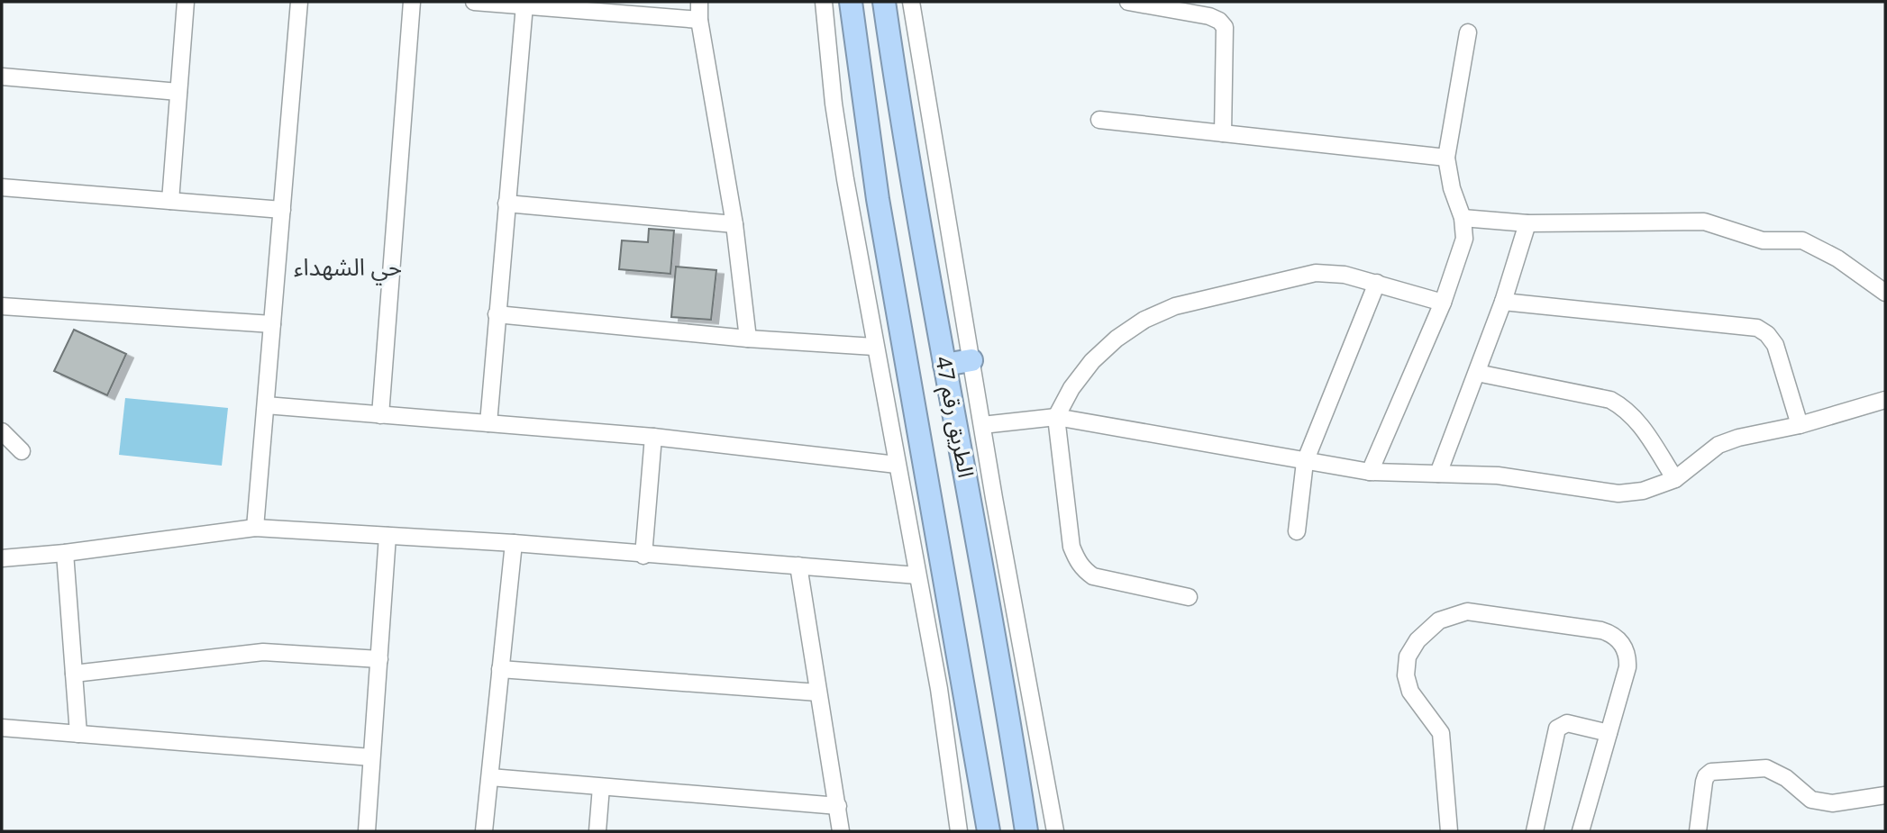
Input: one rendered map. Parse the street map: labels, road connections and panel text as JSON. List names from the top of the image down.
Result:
{
  "streets": {
    "highway": ["الطريق رقم 47"]
  },
  "districts": ["حي الشهداء"]
}
